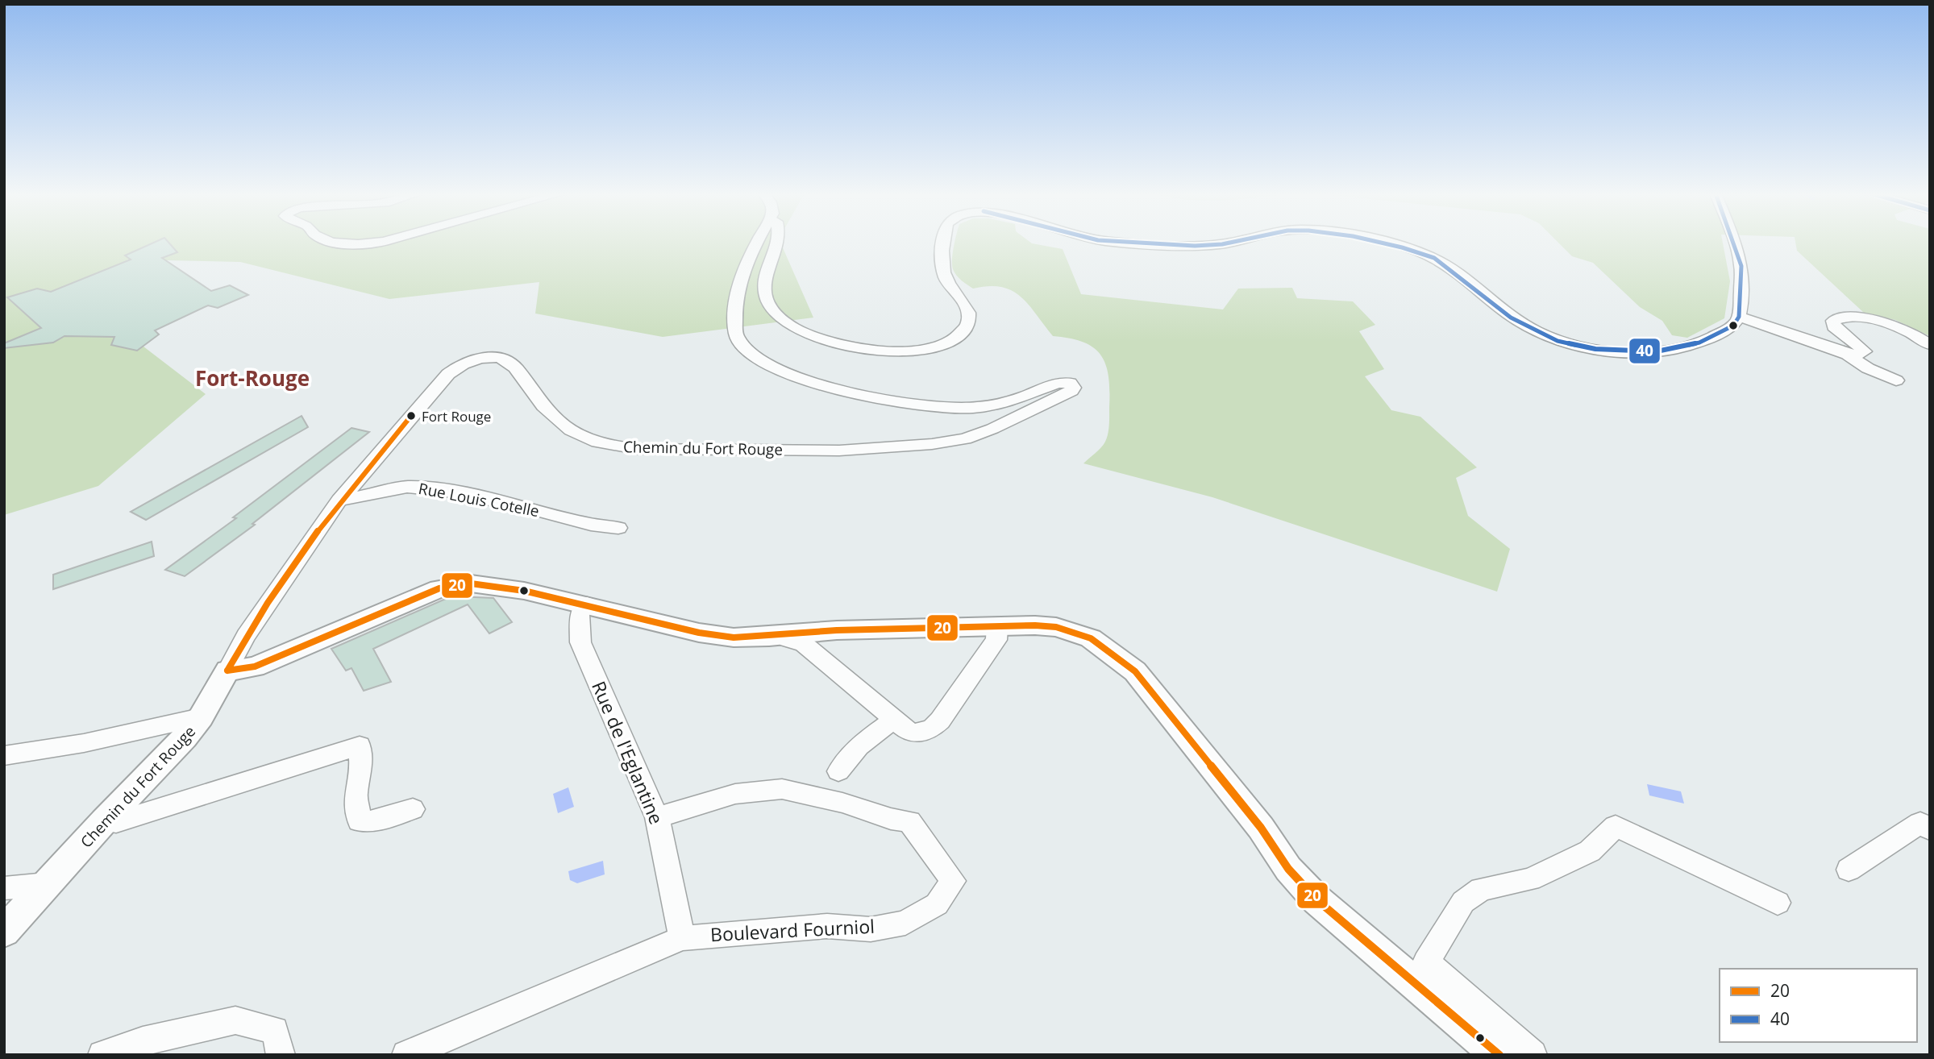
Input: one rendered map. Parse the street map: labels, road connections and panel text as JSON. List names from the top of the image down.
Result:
{
  "streets": {
    "main road": ["Chemin du Fort Rouge"],
    "street": ["Rue Louis Cotelle", "Rue de l'Eglantine", "Boulevard Fourniol"]
  },
  "crossings": [
    ["Chemin du Fort Rouge", "Rue Louis Cotelle"],
    ["Rue de l'Eglantine", "Boulevard Fourniol"]
  ],
  "districts": ["Fort-Rouge"],
  "places": ["Fort Rouge"],
  "lines": ["transit line 40", "transit line 20"],
  "legend": ["20", "40"]
}
